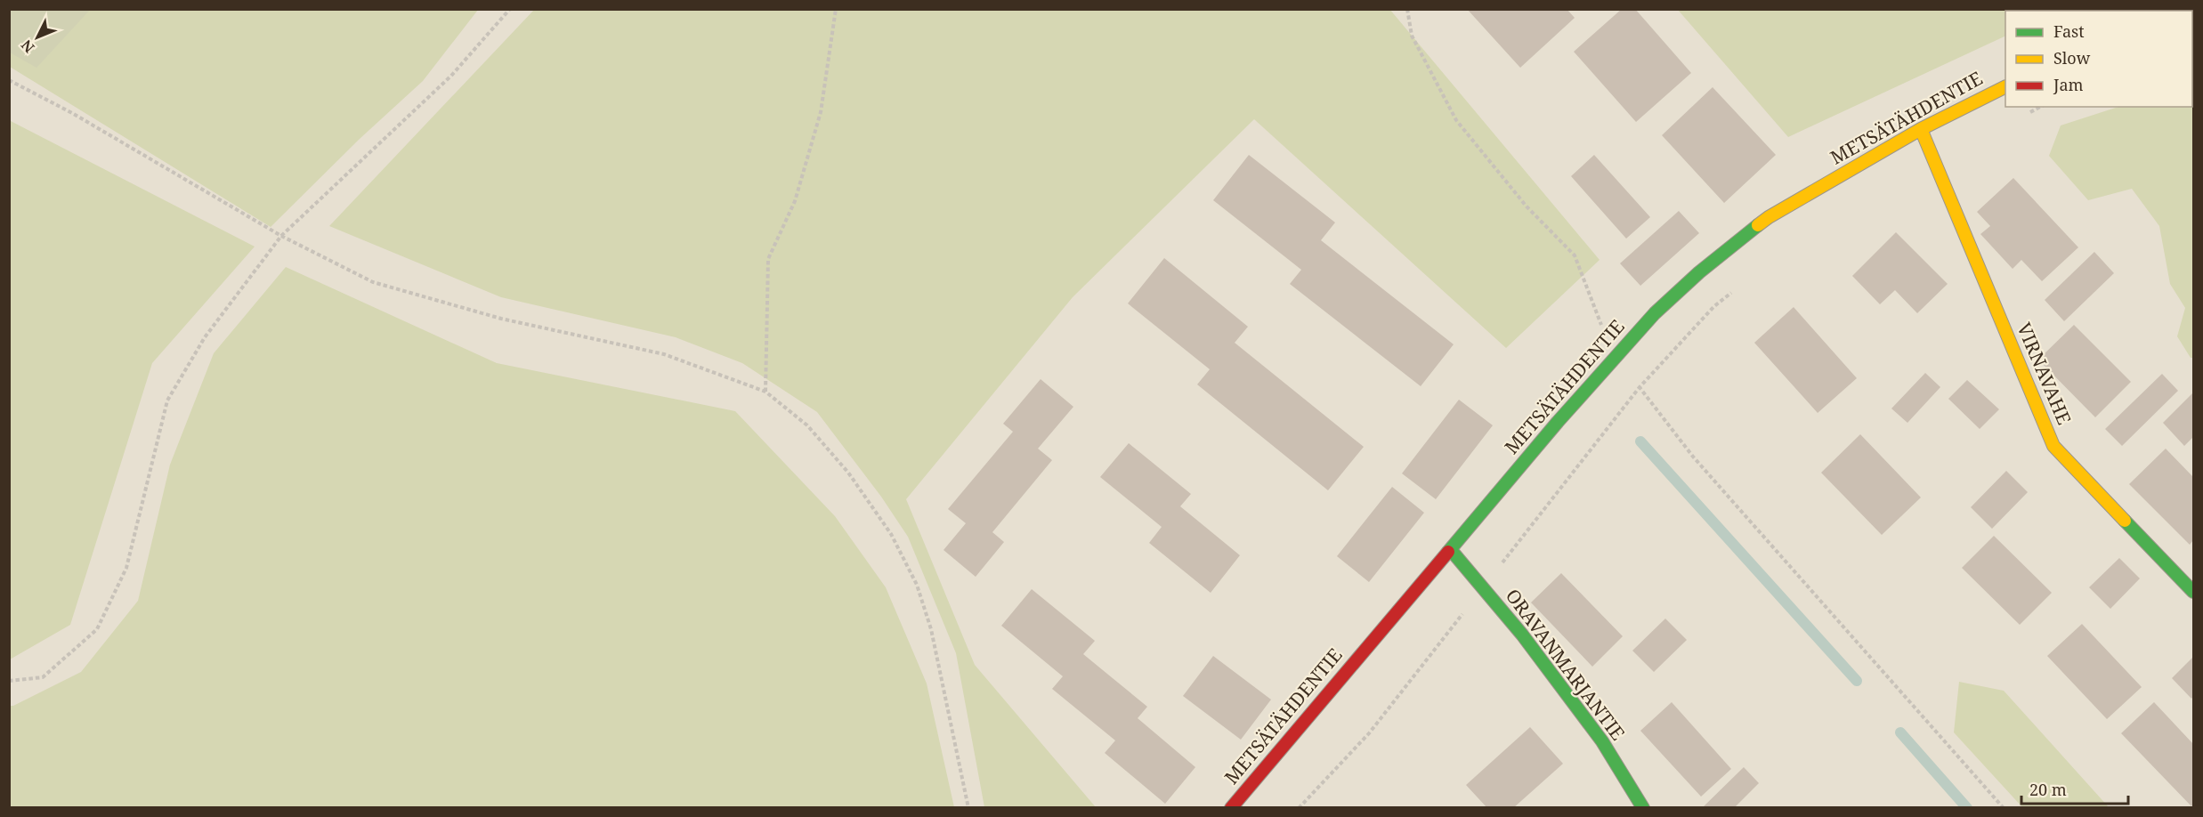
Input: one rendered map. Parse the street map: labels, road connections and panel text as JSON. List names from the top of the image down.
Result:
{
  "streets": {
    "main road": ["METSÄTÄHDENTIE", "VIRNAVAHE", "ORAVANMARJANTIE"]
  },
  "crossings": [
    ["METSÄTÄHDENTIE", "VIRNAVAHE"],
    ["METSÄTÄHDENTIE", "ORAVANMARJANTIE"]
  ],
  "legend": ["Fast", "Slow", "Jam"],
  "scale_bar": "20 m",
  "north": "bottom left"
}
